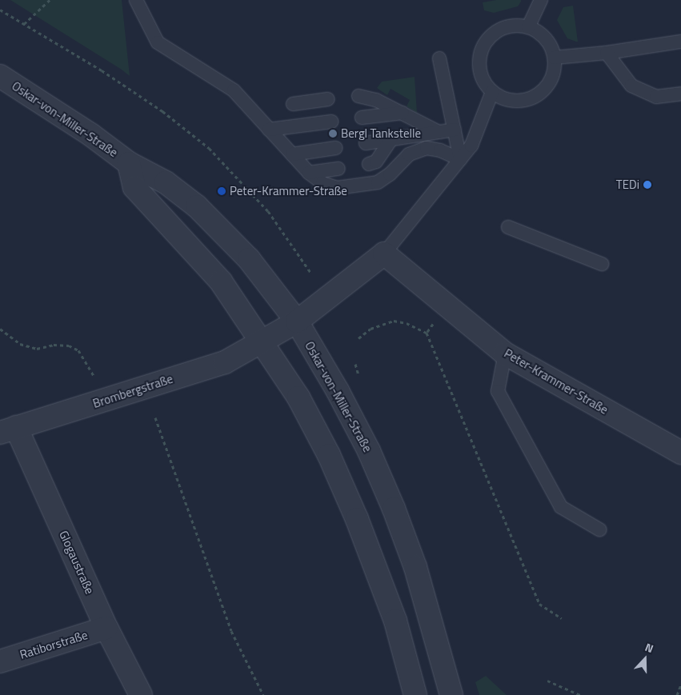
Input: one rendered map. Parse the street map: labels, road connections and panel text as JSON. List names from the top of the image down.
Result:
{
  "streets": {
    "street": [
      "Oskar-von-Miller-Straße",
      "Peter-Krammer-Straße",
      "Brombergstraße",
      "Glogaustraße",
      "Ratiborstraße"
    ]
  },
  "crossings": [
    ["Oskar-von-Miller-Straße", "Brombergstraße"],
    ["Brombergstraße", "Glogaustraße"],
    ["Glogaustraße", "Ratiborstraße"]
  ],
  "places": ["Bergl Tankstelle", "TEDi", "Peter-Krammer-Straße"],
  "north": "top"
}
